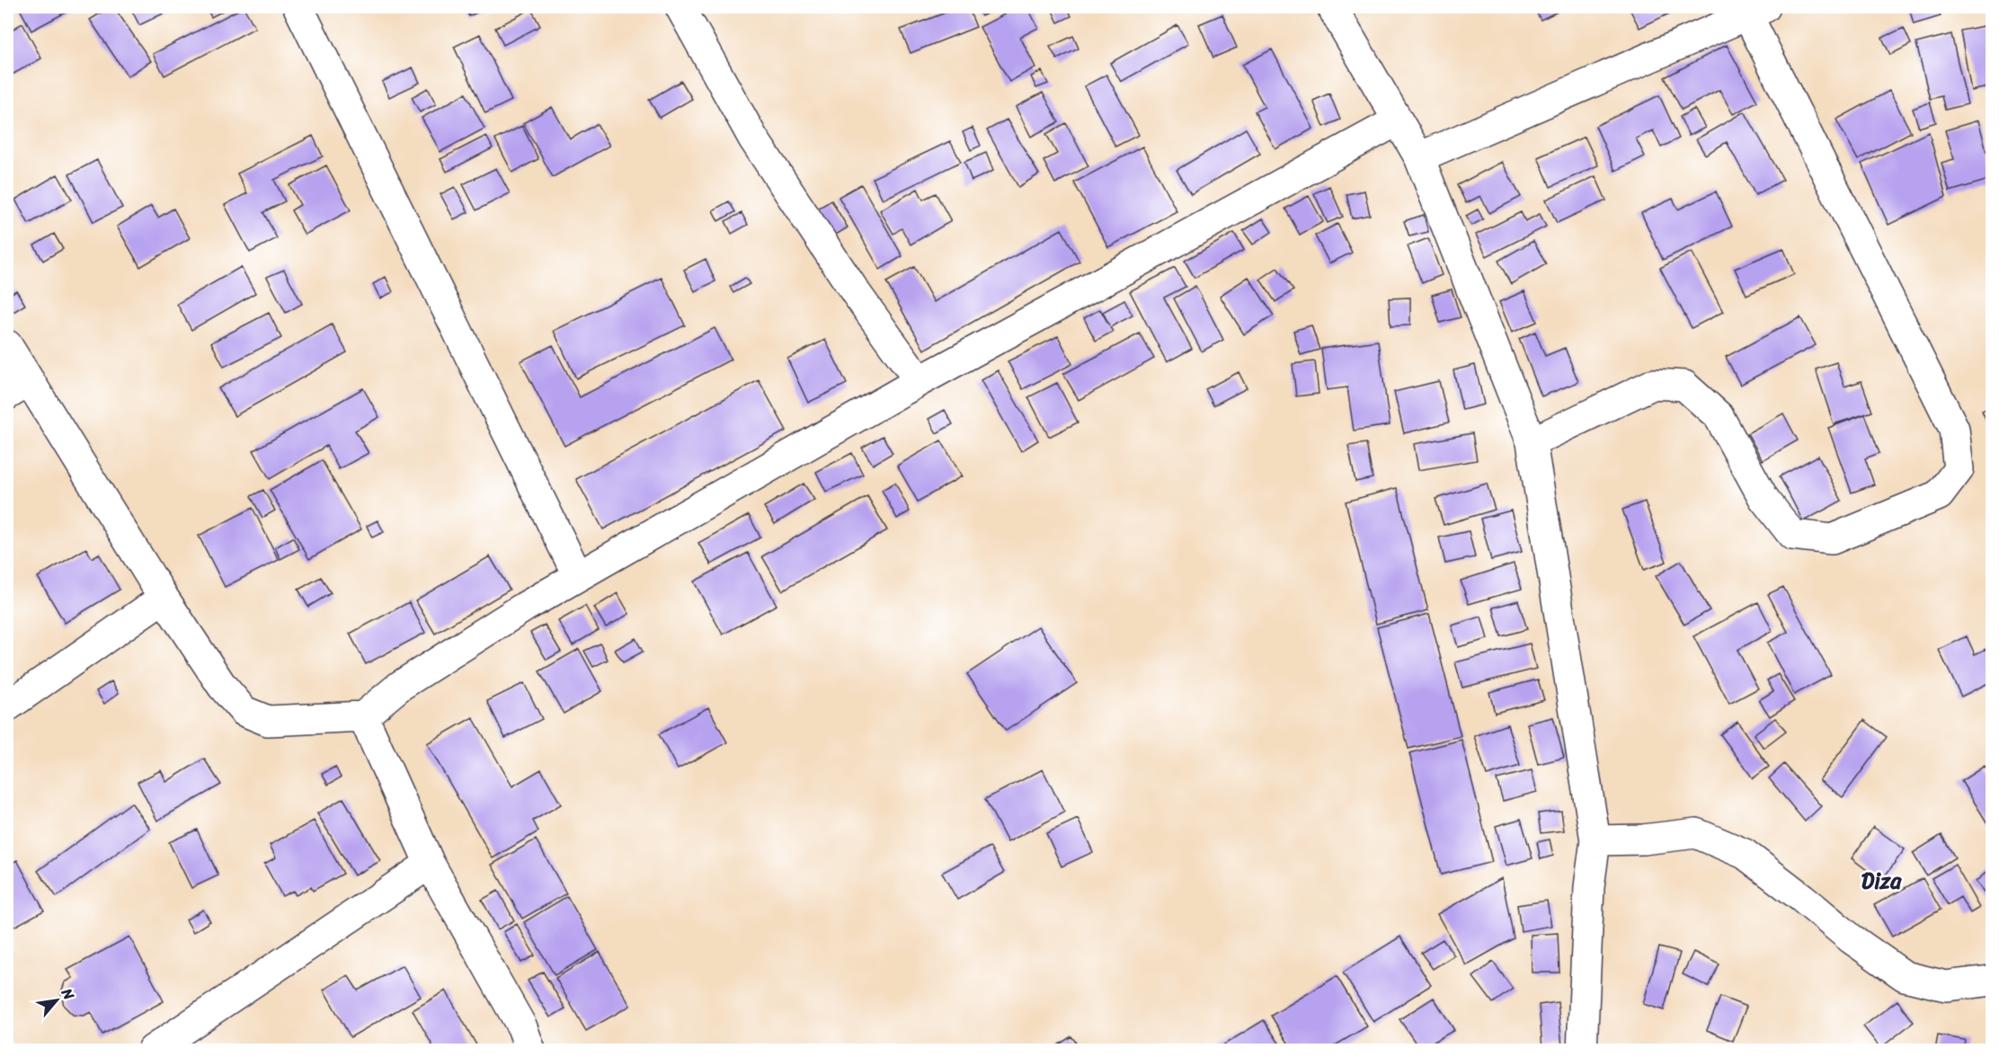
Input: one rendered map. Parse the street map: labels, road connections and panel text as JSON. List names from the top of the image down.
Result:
{
  "districts": ["Diza"],
  "north": "top right"
}
